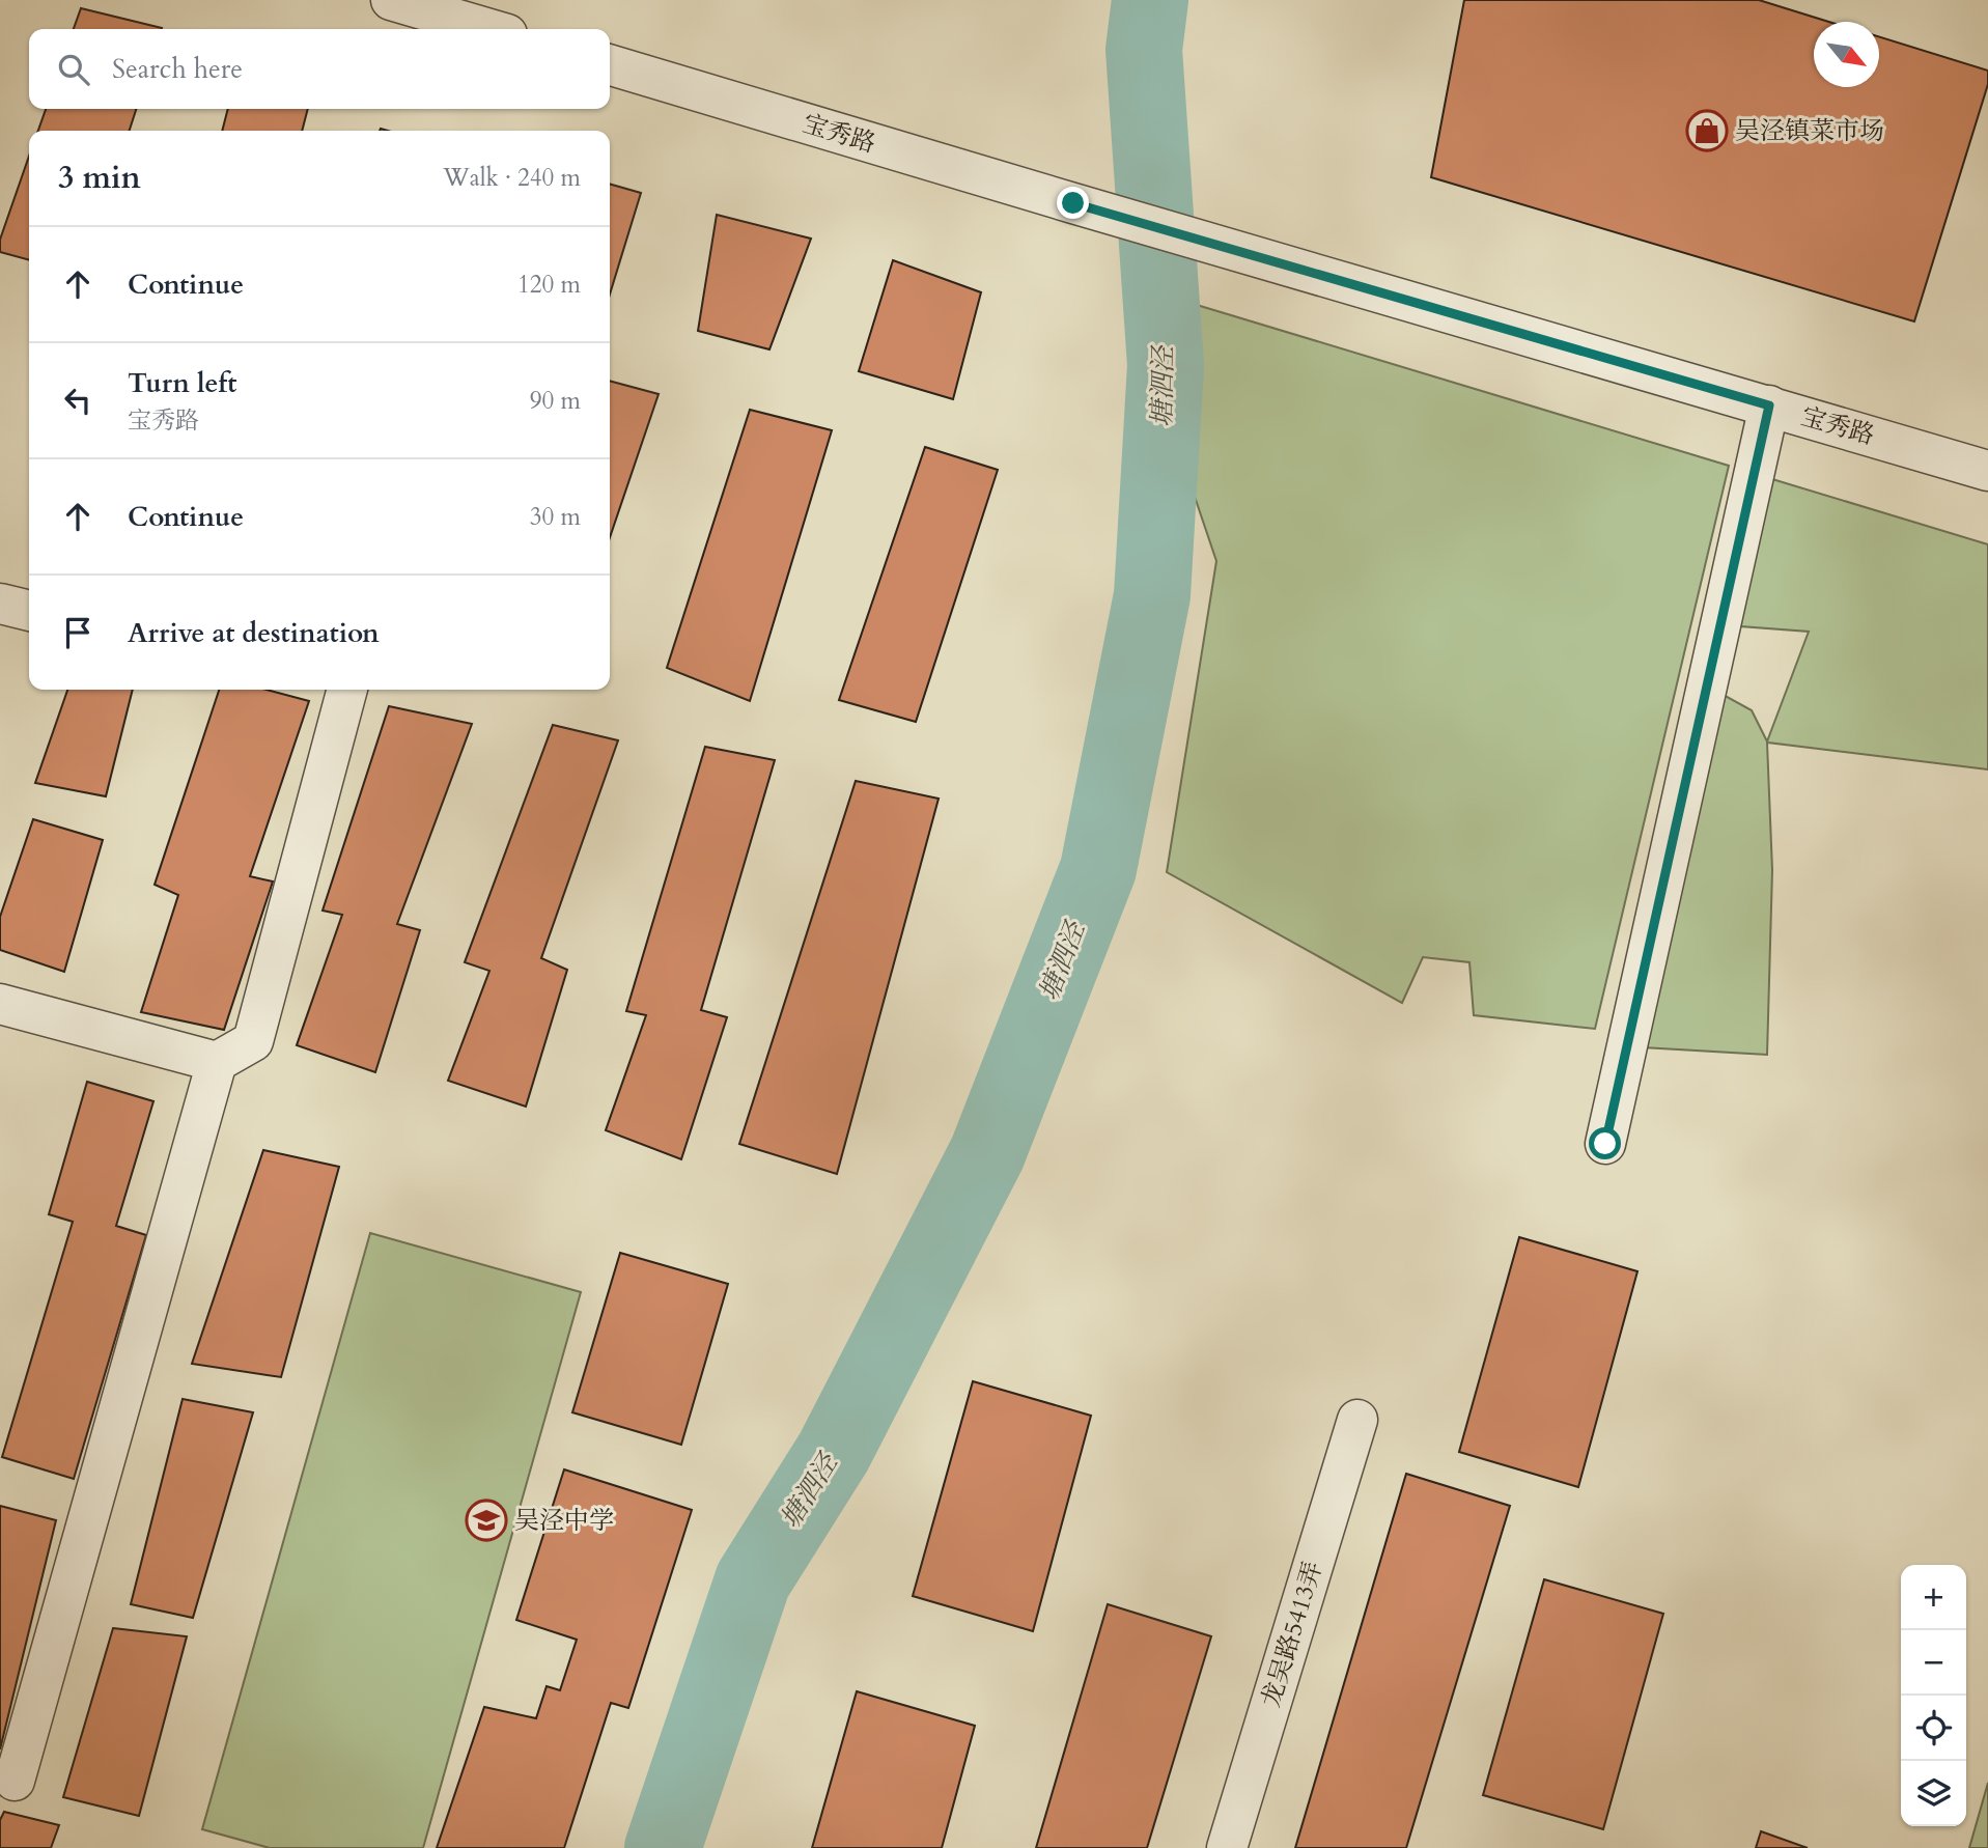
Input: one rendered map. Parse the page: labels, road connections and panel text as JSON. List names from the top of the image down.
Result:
{
  "streets": {
    "street": ["宝秀路", "龙吴路5413弄"]
  },
  "water": ["塘泗泾"],
  "places": {
    "shop": ["吴泾镇菜市场"],
    "school or university": ["吴泾中学"]
  },
  "north": "bottom right",
  "page": {
    "search": "Search here",
    "heading": ["3 min", "Walk · 240 m"],
    "list": [
      ["Continue", "120 m"],
      ["Turn left", "宝秀路", "90 m"],
      ["Continue", "30 m"],
      "Arrive at destination"
    ],
    "map_buttons": ["+", "−"]
  }
}
